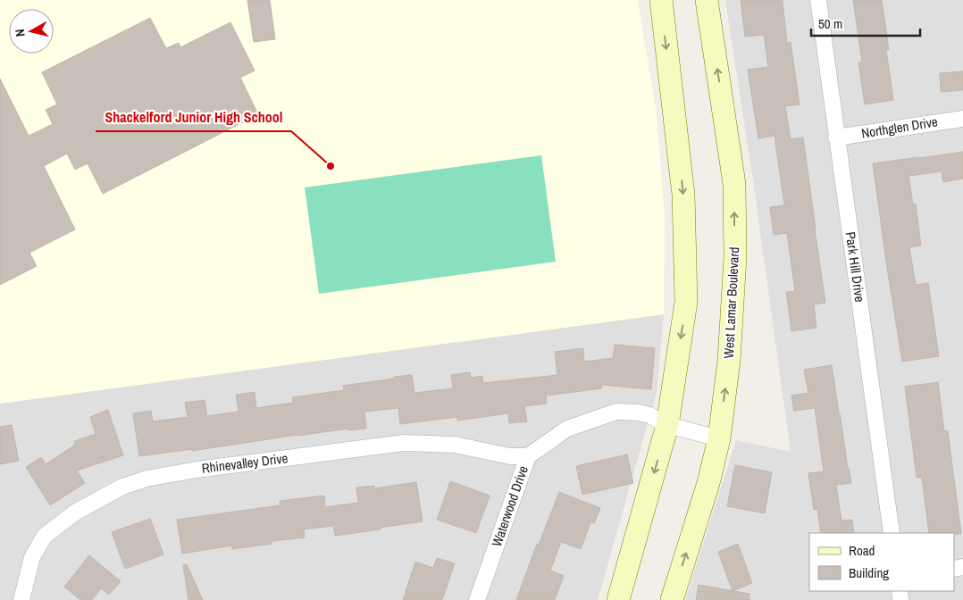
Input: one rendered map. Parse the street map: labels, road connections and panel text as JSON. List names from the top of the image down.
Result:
{
  "streets": {
    "main road": ["West Lamar Boulevard"],
    "street": [
      "Northglen Drive",
      "Park Hill Drive",
      "Rhinevalley Drive",
      "Waterwood Drive"
    ]
  },
  "crossings": [
    ["Northglen Drive", "Park Hill Drive"],
    ["West Lamar Boulevard", "Waterwood Drive"],
    ["Rhinevalley Drive", "Waterwood Drive"]
  ],
  "places": ["Shackelford Junior High School"],
  "legend": ["Road", "Building"],
  "scale_bar": "50 m",
  "north": "left"
}
